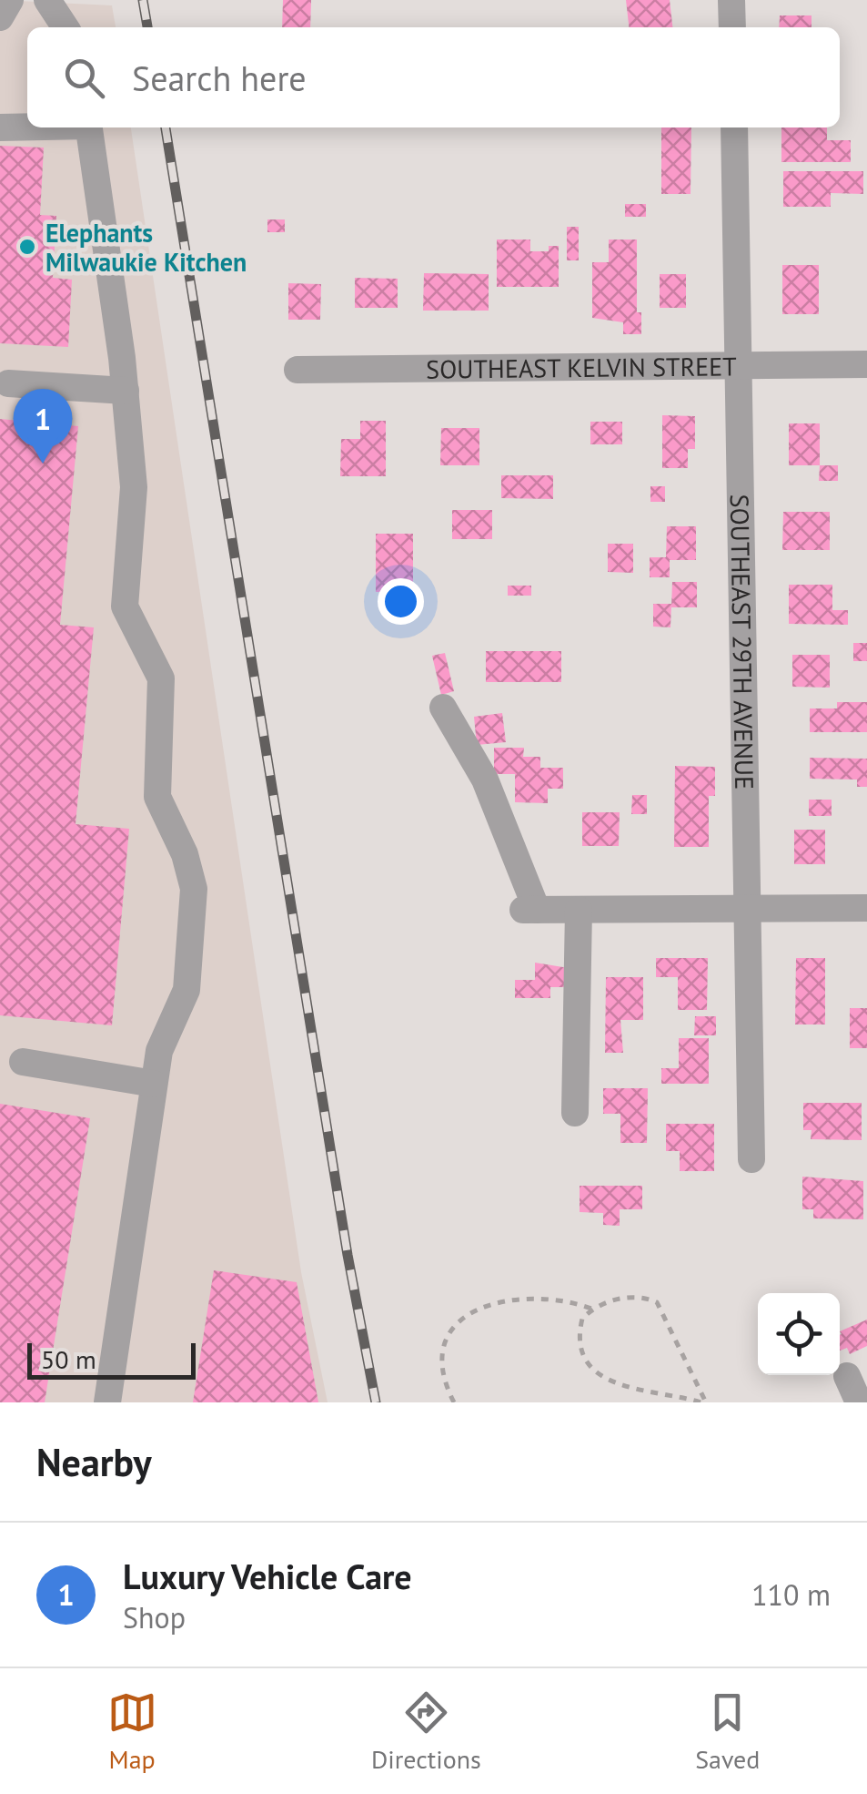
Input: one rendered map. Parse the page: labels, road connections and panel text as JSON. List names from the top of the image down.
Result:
{
  "streets": {
    "street": ["SOUTHEAST KELVIN STREET", "SOUTHEAST 29TH AVENUE"]
  },
  "crossings": [
    ["SOUTHEAST KELVIN STREET", "SOUTHEAST 29TH AVENUE"]
  ],
  "places": ["Elephants Milwaukie Kitchen"],
  "scale_bar": "50 m",
  "page": {
    "search": "Search here",
    "pins": "1",
    "scale": "50 m",
    "heading": "Nearby",
    "list": [
      {
        "mark": "1",
        "name": "Luxury Vehicle Care",
        "note": "Shop",
        "value": "110 m"
      }
    ],
    "nav": ["Map", "Directions", "Saved"]
  }
}
